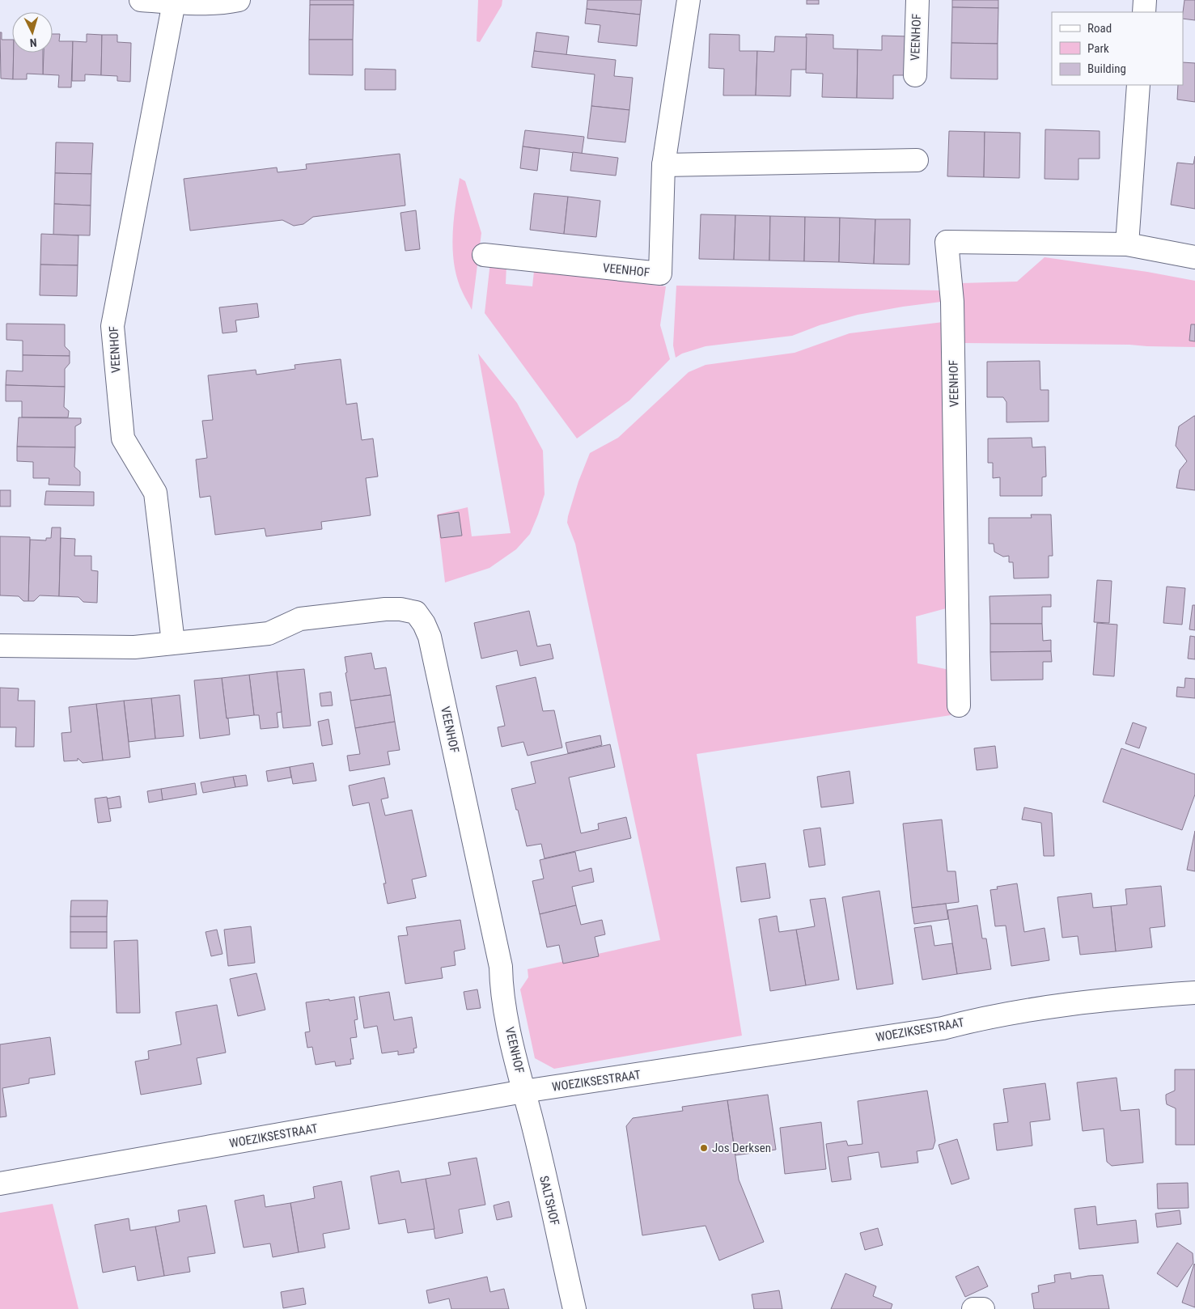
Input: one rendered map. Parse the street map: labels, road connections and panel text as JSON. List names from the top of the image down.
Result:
{
  "streets": {
    "street": ["VEENHOF", "WOEZIKSESTRAAT", "SALTSHOF"]
  },
  "crossings": [
    ["VEENHOF", "WOEZIKSESTRAAT"],
    ["VEENHOF", "SALTSHOF"],
    ["WOEZIKSESTRAAT", "SALTSHOF"]
  ],
  "places": ["Jos Derksen"],
  "legend": ["Road", "Park", "Building"],
  "north": "bottom"
}
